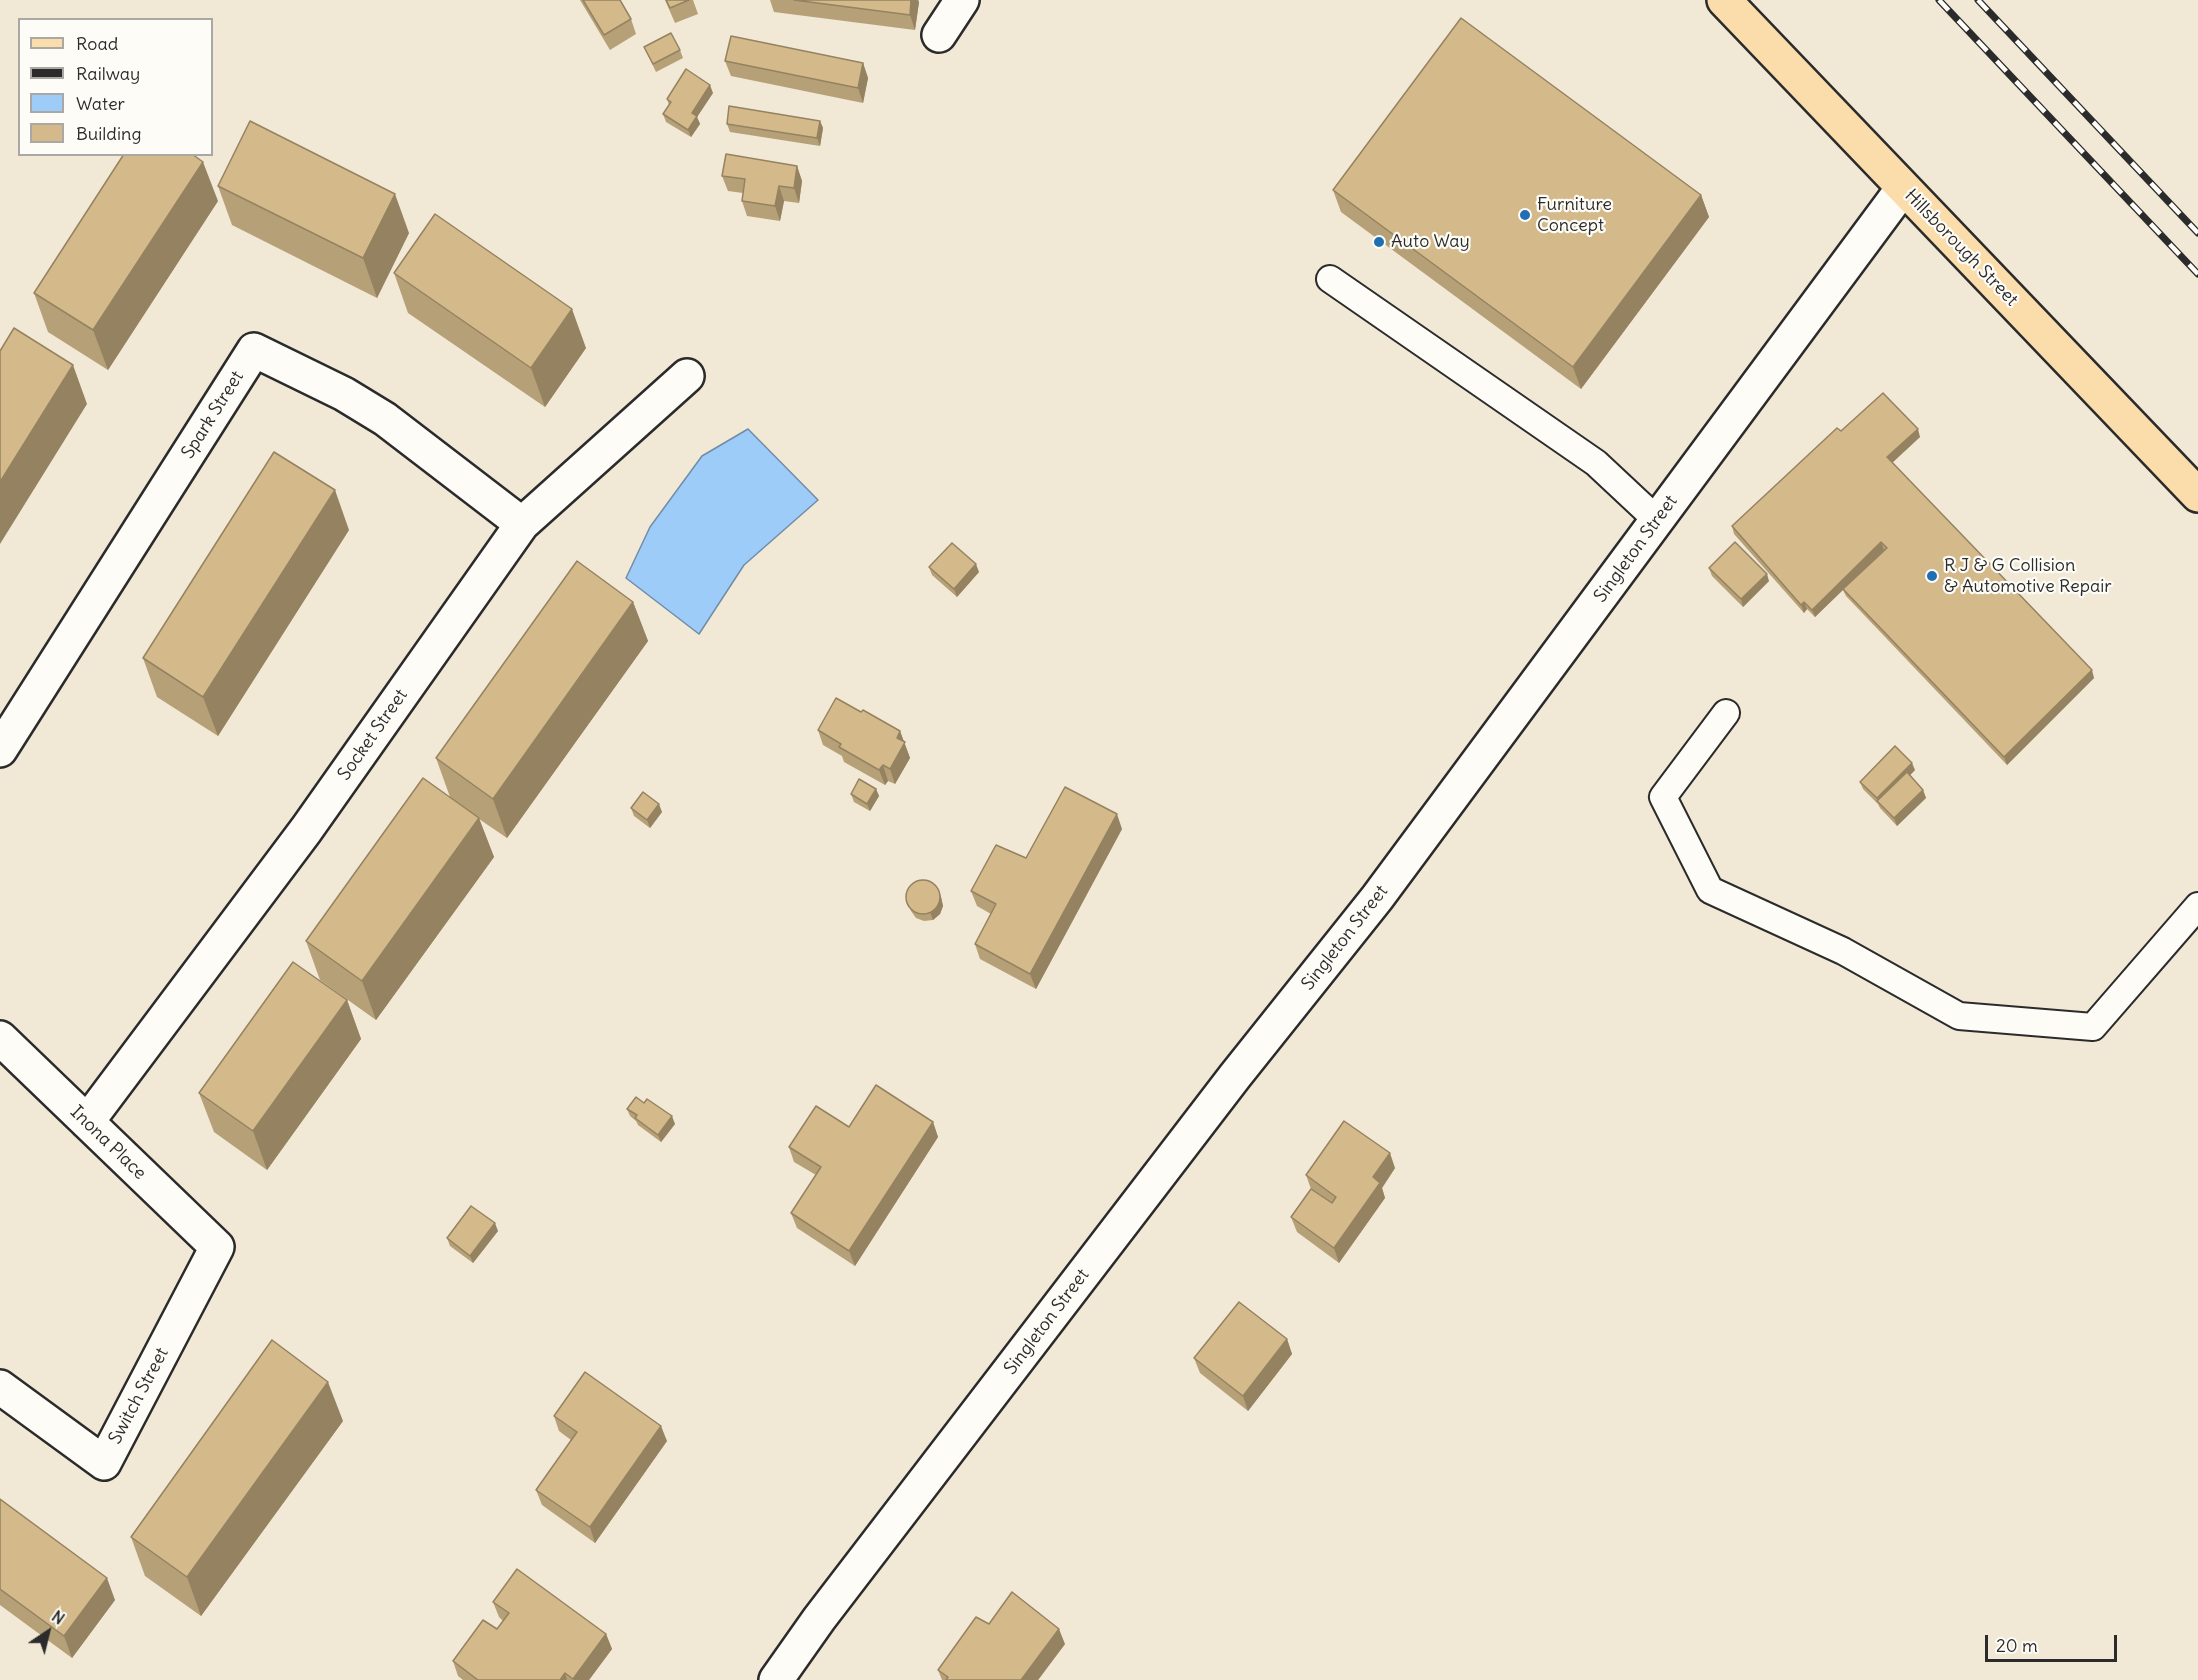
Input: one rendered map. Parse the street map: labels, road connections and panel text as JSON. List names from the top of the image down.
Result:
{
  "streets": {
    "main road": ["Hillsborough Street"],
    "street": [
      "Spark Street",
      "Singleton Street",
      "Socket Street",
      "Inona Place",
      "Switch Street"
    ]
  },
  "crossings": [
    ["Hillsborough Street", "Singleton Street"],
    ["Spark Street", "Socket Street"],
    ["Socket Street", "Inona Place"],
    ["Inona Place", "Switch Street"]
  ],
  "places": ["Furniture Concept", "Auto Way", "R J & G Collision & Automotive Repair"],
  "legend": [
    "Road",
    "Railway",
    "Water",
    "Building"
  ],
  "scale_bar": "20 m",
  "north": "top right"
}
